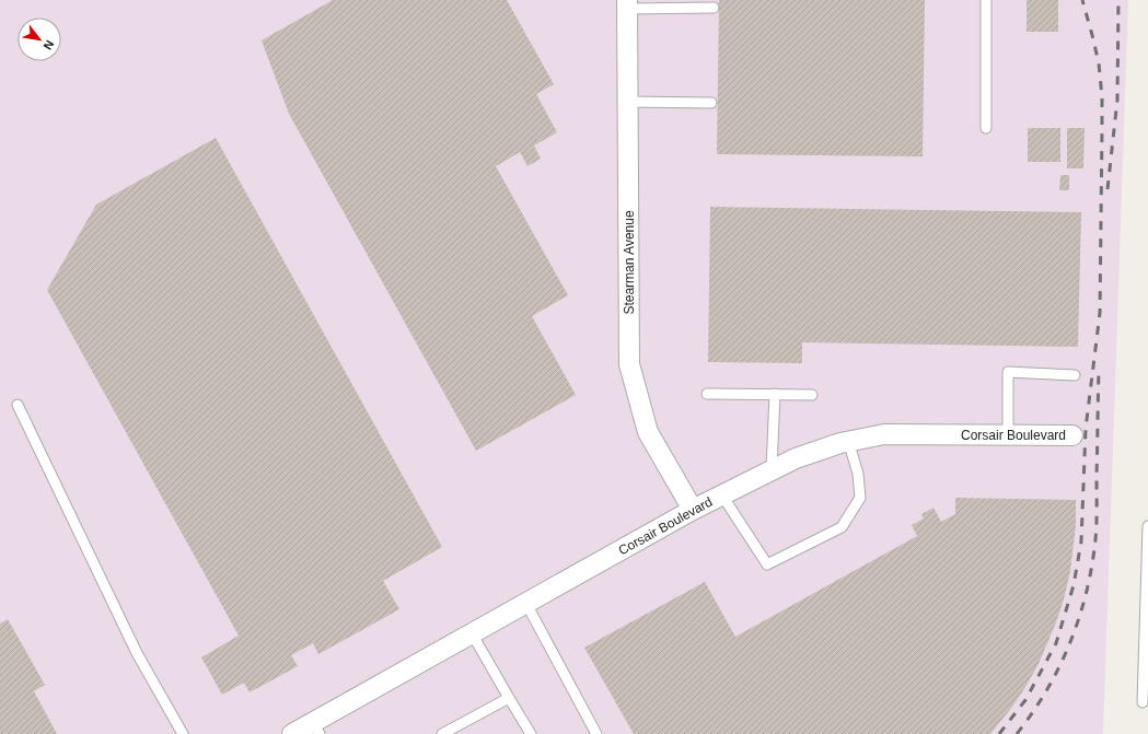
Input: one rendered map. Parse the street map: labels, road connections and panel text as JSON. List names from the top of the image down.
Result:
{
  "streets": {
    "street": ["Stearman Avenue", "Corsair Boulevard"]
  },
  "crossings": [
    ["Stearman Avenue", "Corsair Boulevard"]
  ],
  "north": "bottom right"
}
